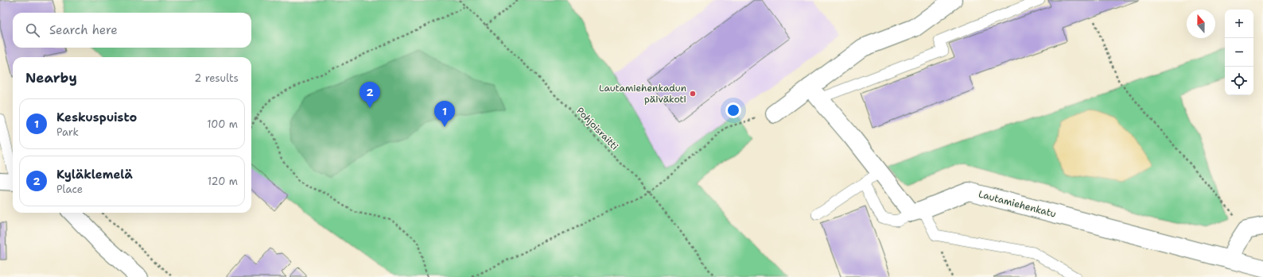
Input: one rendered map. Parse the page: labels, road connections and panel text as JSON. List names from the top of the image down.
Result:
{
  "streets": {
    "street": ["Lautamiehenkatu"],
    "path": ["Pohjoisraitti"]
  },
  "places": ["Lautamiehenkadun päiväkoti"],
  "north": "top",
  "page": {
    "map_buttons": ["+", "−"],
    "search": "Search here",
    "heading": ["Nearby", "2 results"],
    "pins": ["2", "1"],
    "list": [
      {
        "mark": "1",
        "name": "Keskuspuisto",
        "note": "Park",
        "value": "100 m"
      },
      {
        "mark": "2",
        "name": "Kyläklemelä",
        "note": "Place",
        "value": "120 m"
      }
    ]
  }
}
